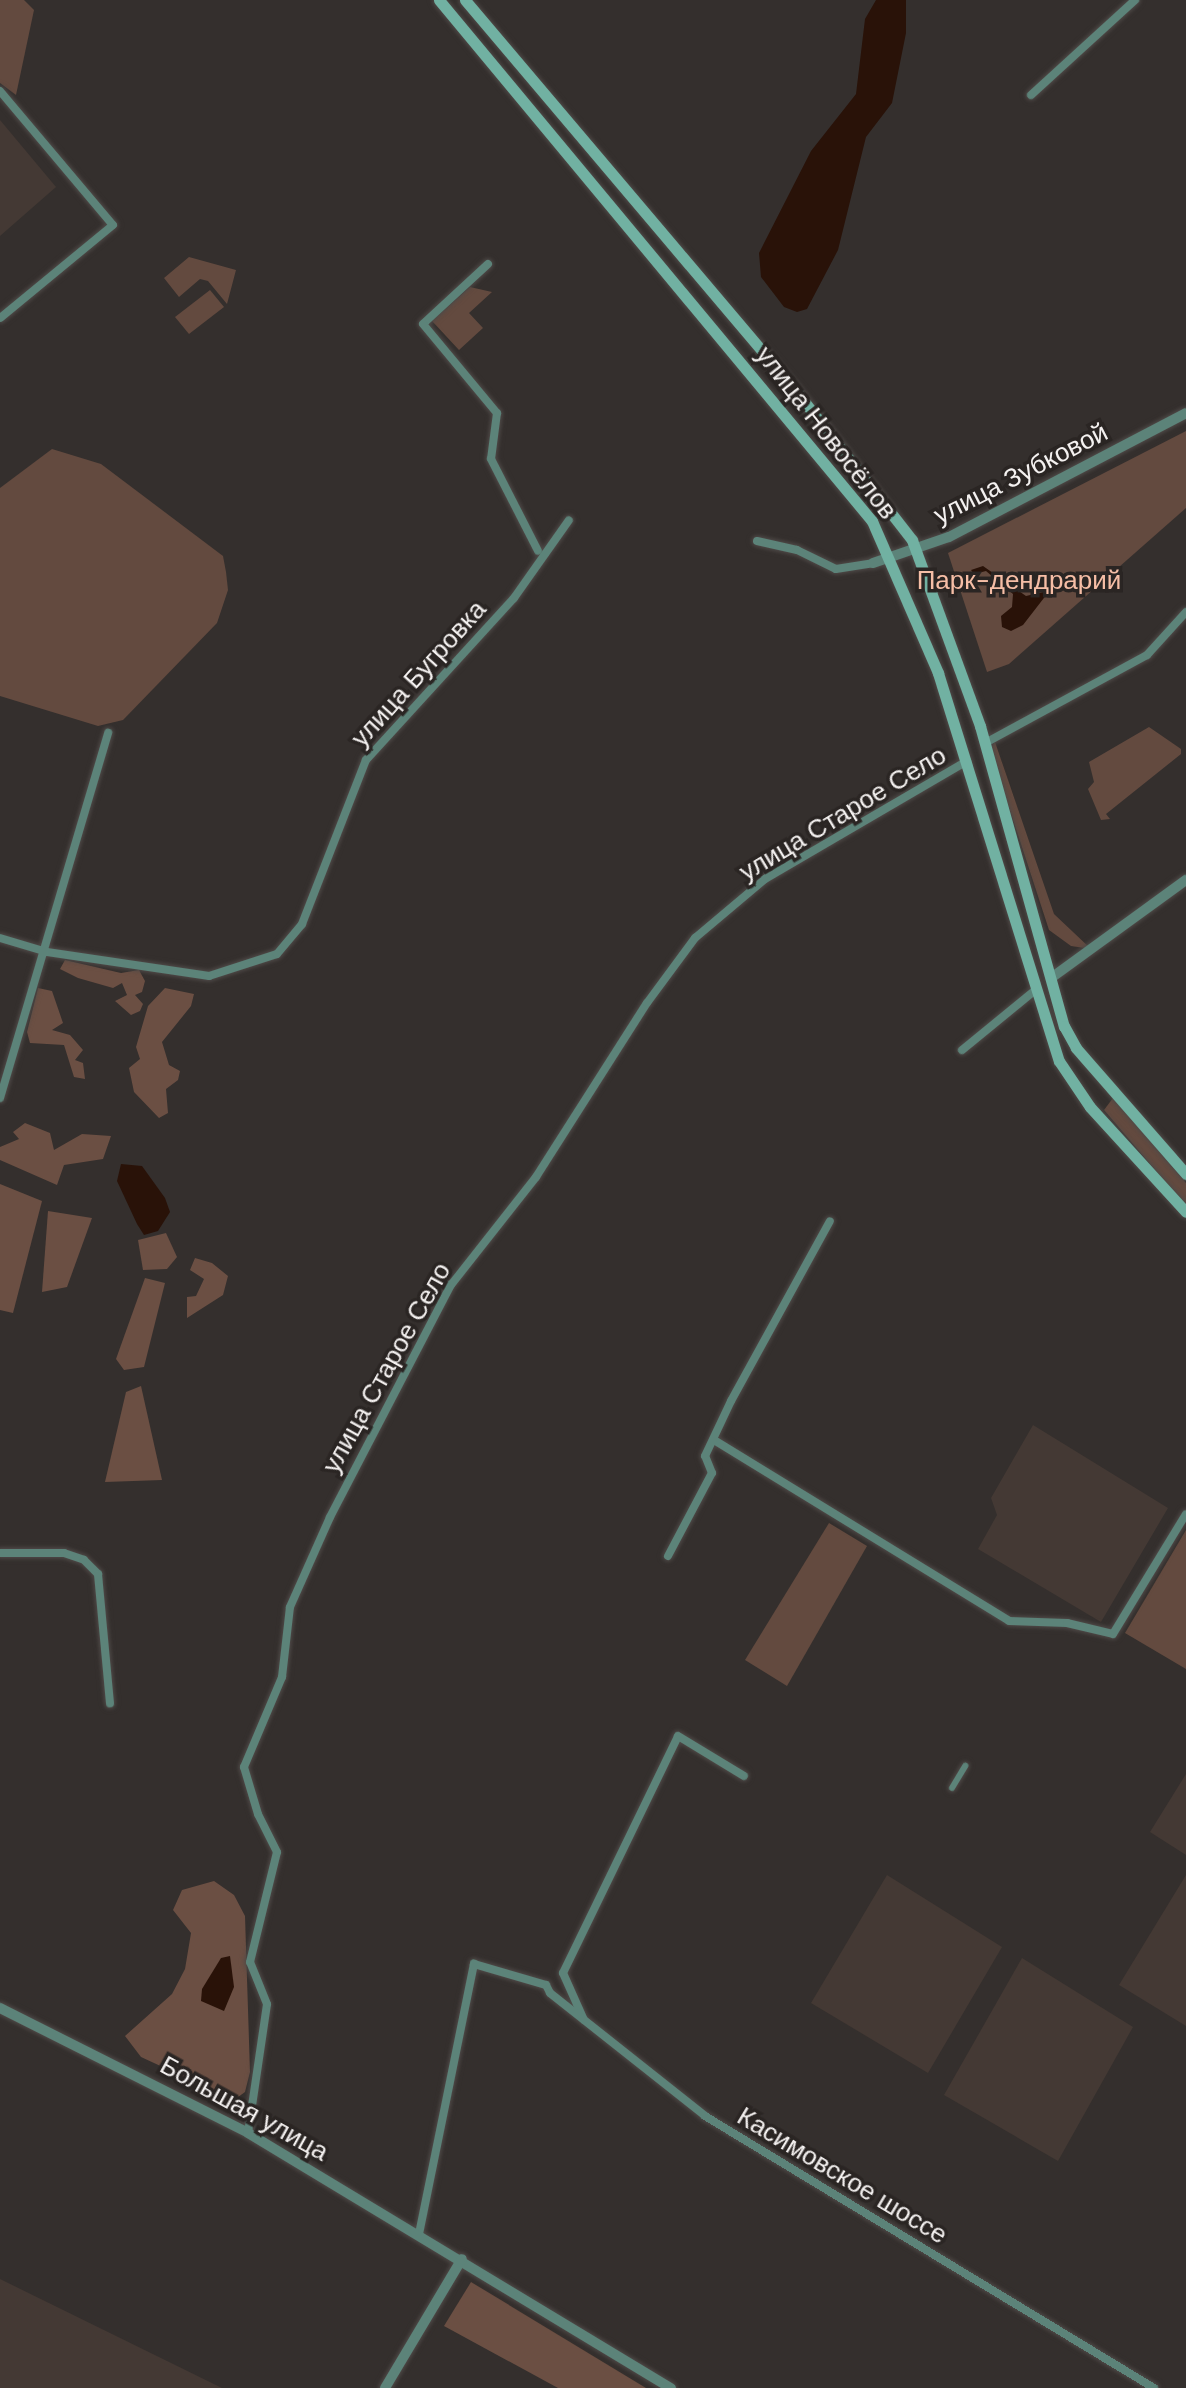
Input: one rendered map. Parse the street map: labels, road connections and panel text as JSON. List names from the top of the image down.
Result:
{
  "streets": {
    "main road": ["улица Новосёлов"],
    "street": [
      "улица Зубковой",
      "улица Бугровка",
      "улица Старое Село",
      "Большая улица",
      "Касимовское шоссе"
    ]
  },
  "crossings": [
    ["улица Новосёлов", "улица Зубковой"],
    ["улица Новосёлов", "улица Старое Село"],
    ["улица Старое Село", "Большая улица"]
  ],
  "parks": ["Парк-дендрарий"]
}
